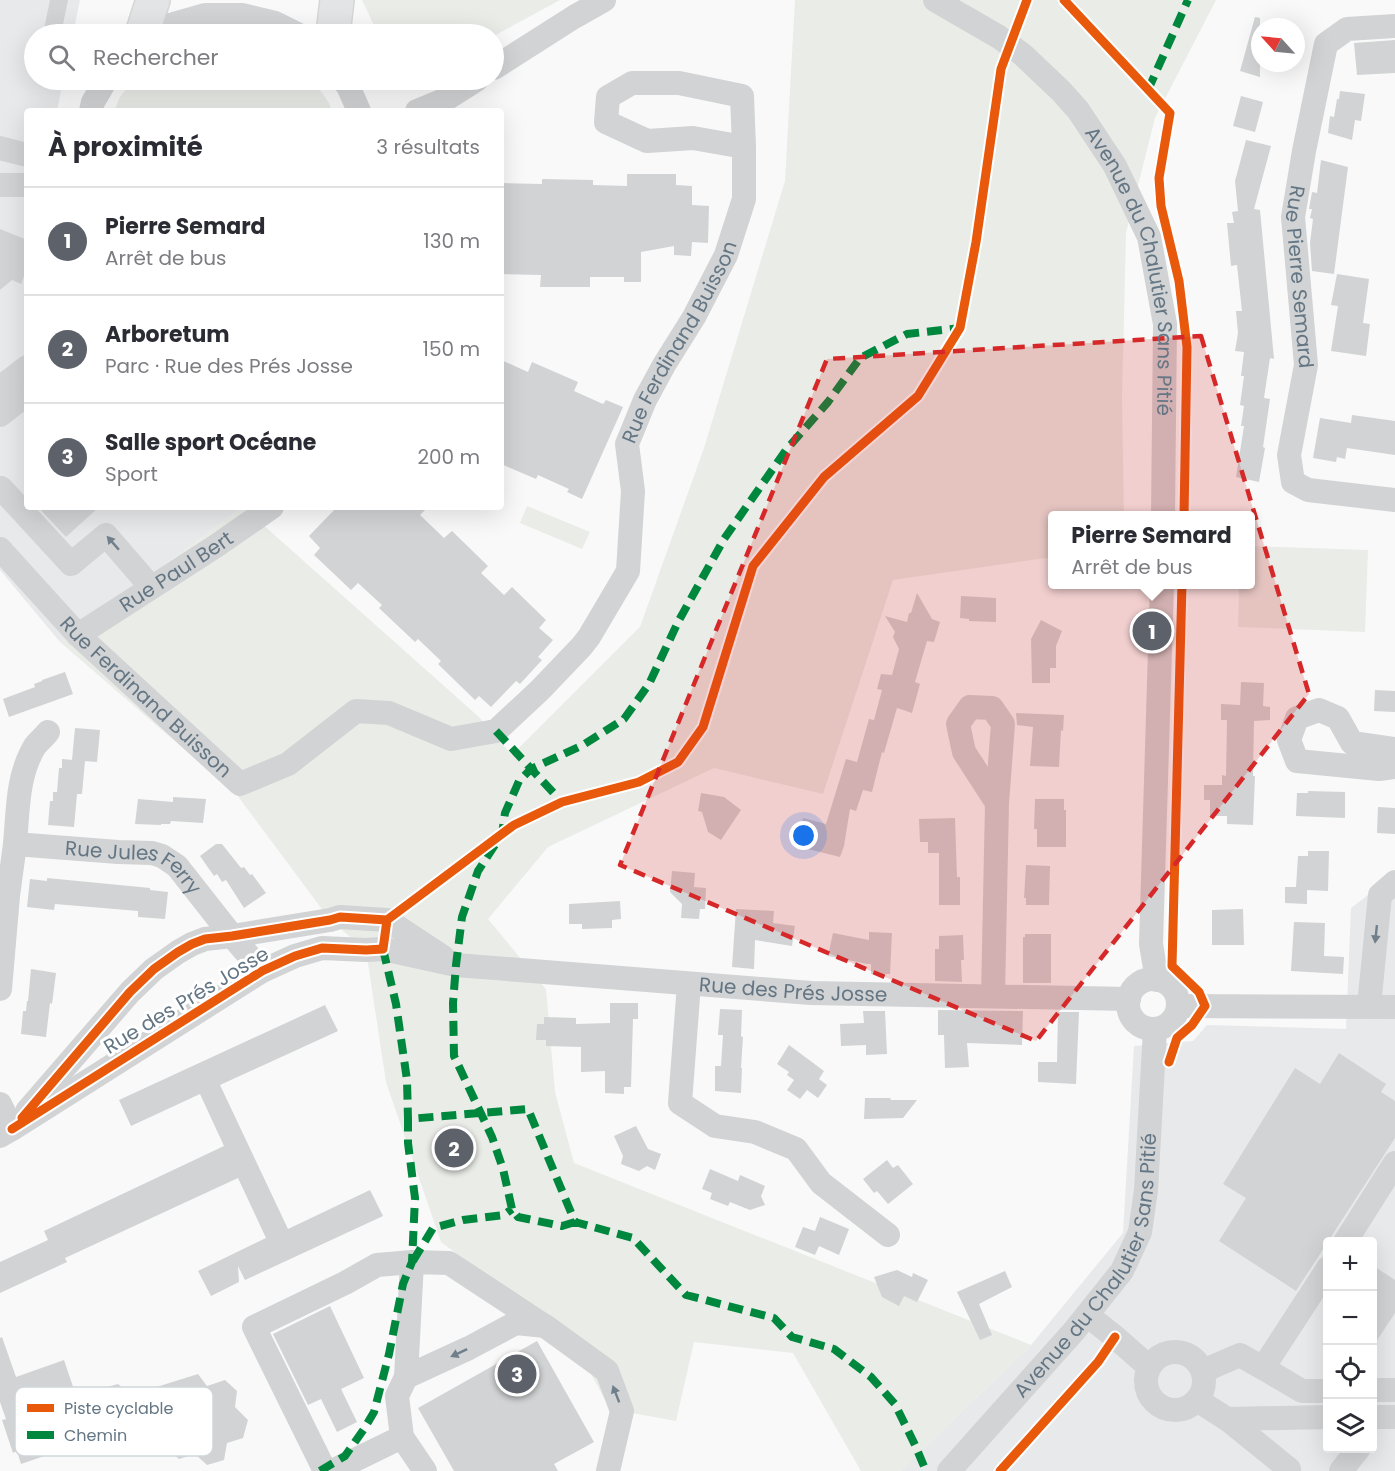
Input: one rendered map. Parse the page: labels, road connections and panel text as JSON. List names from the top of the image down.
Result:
{
  "streets": {
    "street": [
      "Avenue du Chalutier Sans Pitié",
      "Rue Pierre Semard",
      "Rue Ferdinand Buisson",
      "Rue Paul Bert",
      "Rue Jules Ferry",
      "Rue des Prés Josse"
    ]
  },
  "crossings": [
    ["Avenue du Chalutier Sans Pitié", "Rue des Prés Josse"],
    ["Rue Ferdinand Buisson", "Rue Paul Bert"],
    ["Rue Jules Ferry", "Rue des Prés Josse"]
  ],
  "legend": ["Piste cyclable", "Chemin"],
  "north": "top left",
  "page": {
    "search": "Rechercher",
    "heading": ["À proximité", "3 résultats"],
    "list": [
      {
        "mark": "1",
        "name": "Pierre Semard",
        "note": "Arrêt de bus",
        "value": "130 m"
      },
      {
        "mark": "2",
        "name": "Arboretum",
        "note": "Parc · Rue des Prés Josse",
        "value": "150 m"
      },
      {
        "mark": "3",
        "name": "Salle sport Océane",
        "note": "Sport",
        "value": "200 m"
      }
    ],
    "popup": ["Pierre Semard", "Arrêt de bus"],
    "pins": ["1", "2", "3"],
    "map_buttons": ["+", "−"]
  }
}
